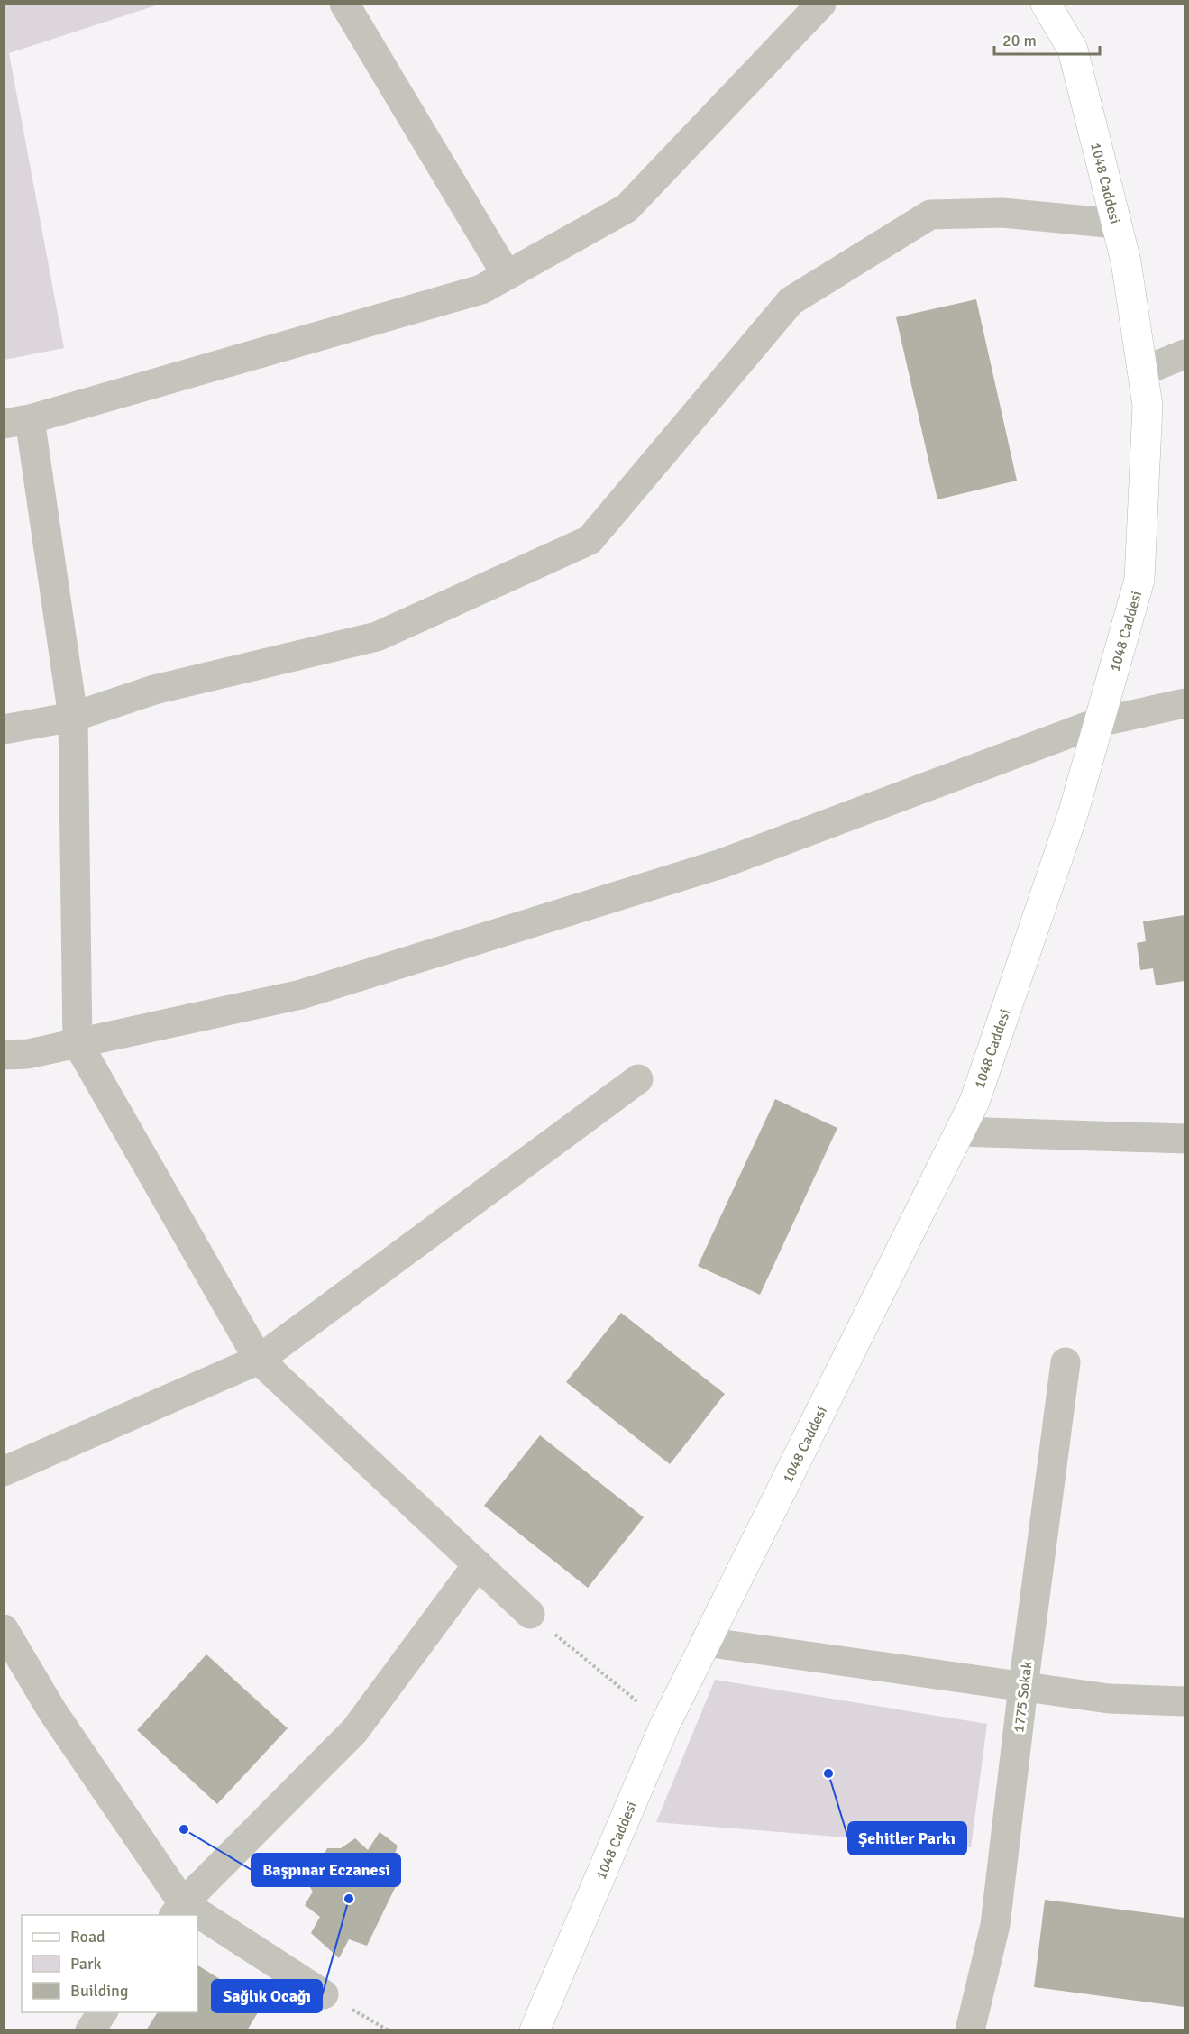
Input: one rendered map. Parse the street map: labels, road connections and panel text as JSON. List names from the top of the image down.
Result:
{
  "streets": {
    "main road": ["1048 Caddesi"],
    "street": ["1775 Sokak"]
  },
  "places": ["Şehitler Parkı", "Başpınar Eczanesi", "Sağlık Ocağı"],
  "legend": ["Road", "Park", "Building"],
  "scale_bar": "20 m"
}
